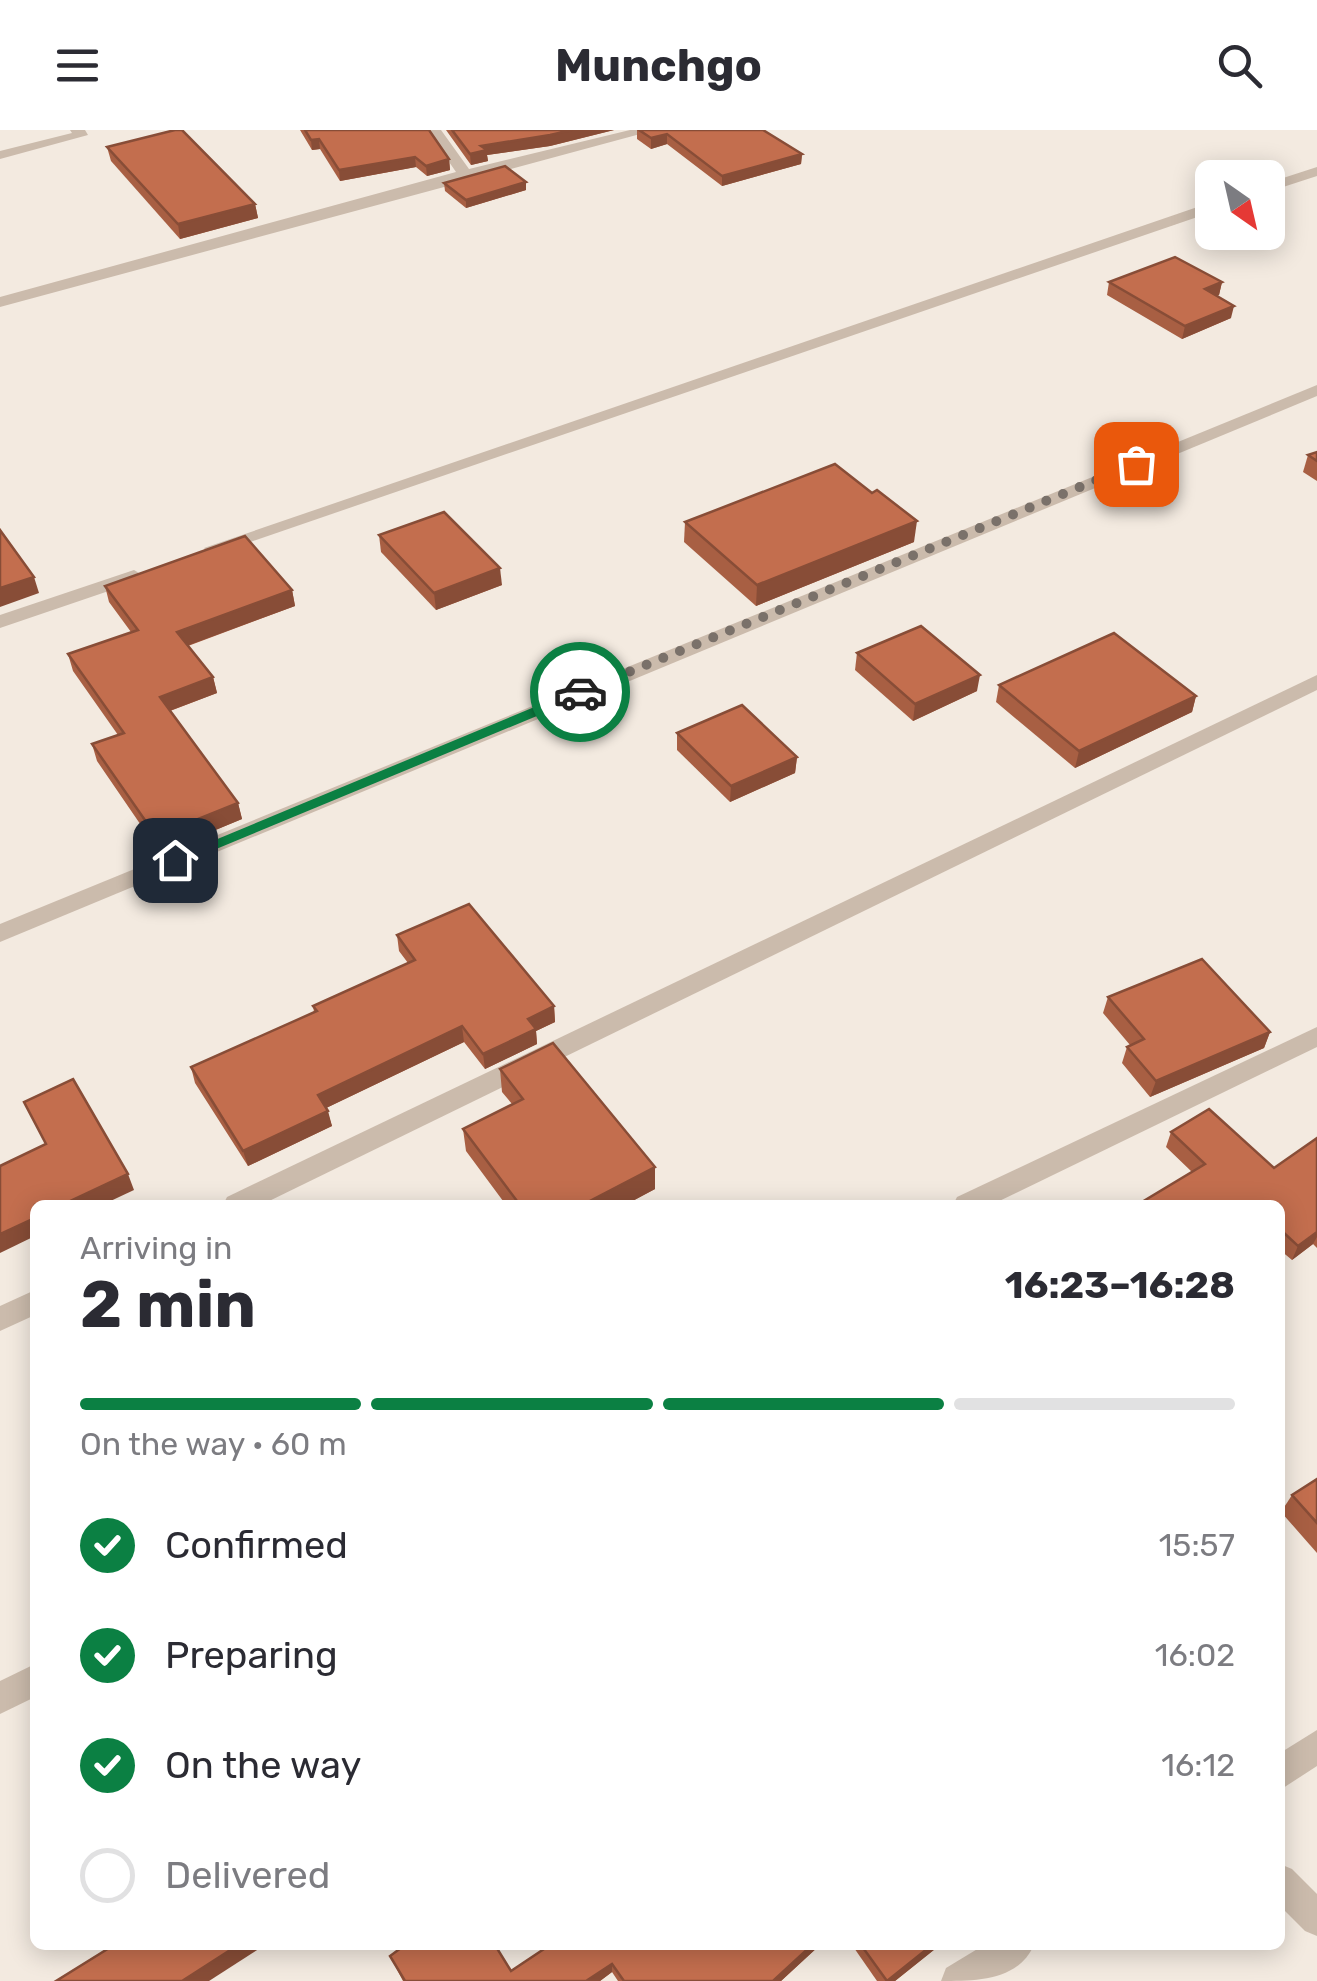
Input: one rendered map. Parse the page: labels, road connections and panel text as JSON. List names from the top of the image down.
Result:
{
  "north": "bottom right",
  "page": {
    "header": "Munchgo",
    "heading": ["2 min", "Arriving in", "16:23–16:28"],
    "bar": "On the way · 60 m",
    "list": [
      ["Confirmed", "15:57"],
      ["Preparing", "16:02"],
      ["On the way", "16:12"],
      "Delivered"
    ]
  }
}
